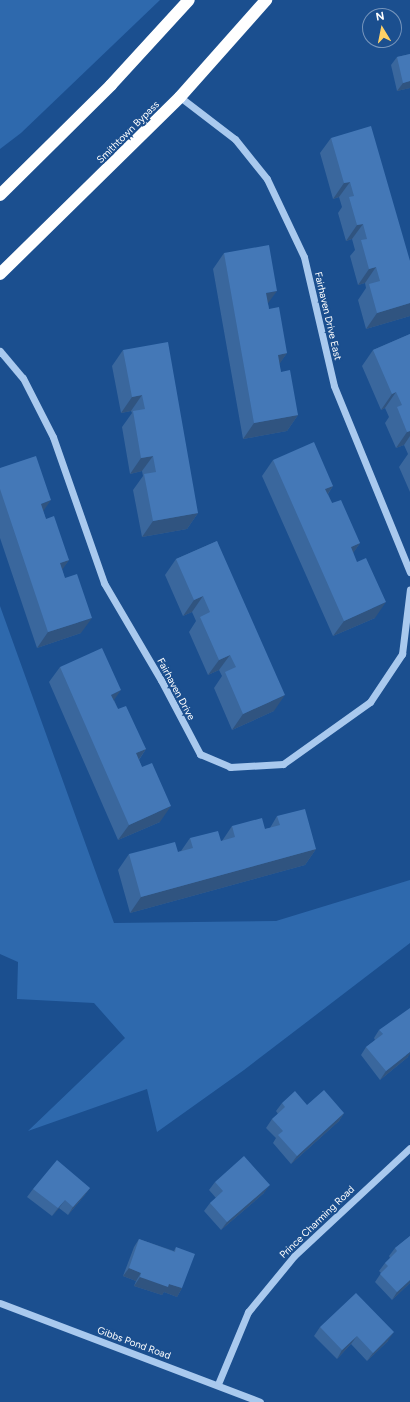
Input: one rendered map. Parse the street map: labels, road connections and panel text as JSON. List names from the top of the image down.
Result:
{
  "streets": {
    "highway": ["Smithtown Bypass"],
    "street": [
      "Fairhaven Drive East",
      "Fairhaven Drive",
      "Prince Charming Road",
      "Gibbs Pond Road"
    ]
  },
  "crossings": [
    ["Smithtown Bypass", "Fairhaven Drive East"],
    ["Prince Charming Road", "Gibbs Pond Road"]
  ],
  "north": "top"
}
